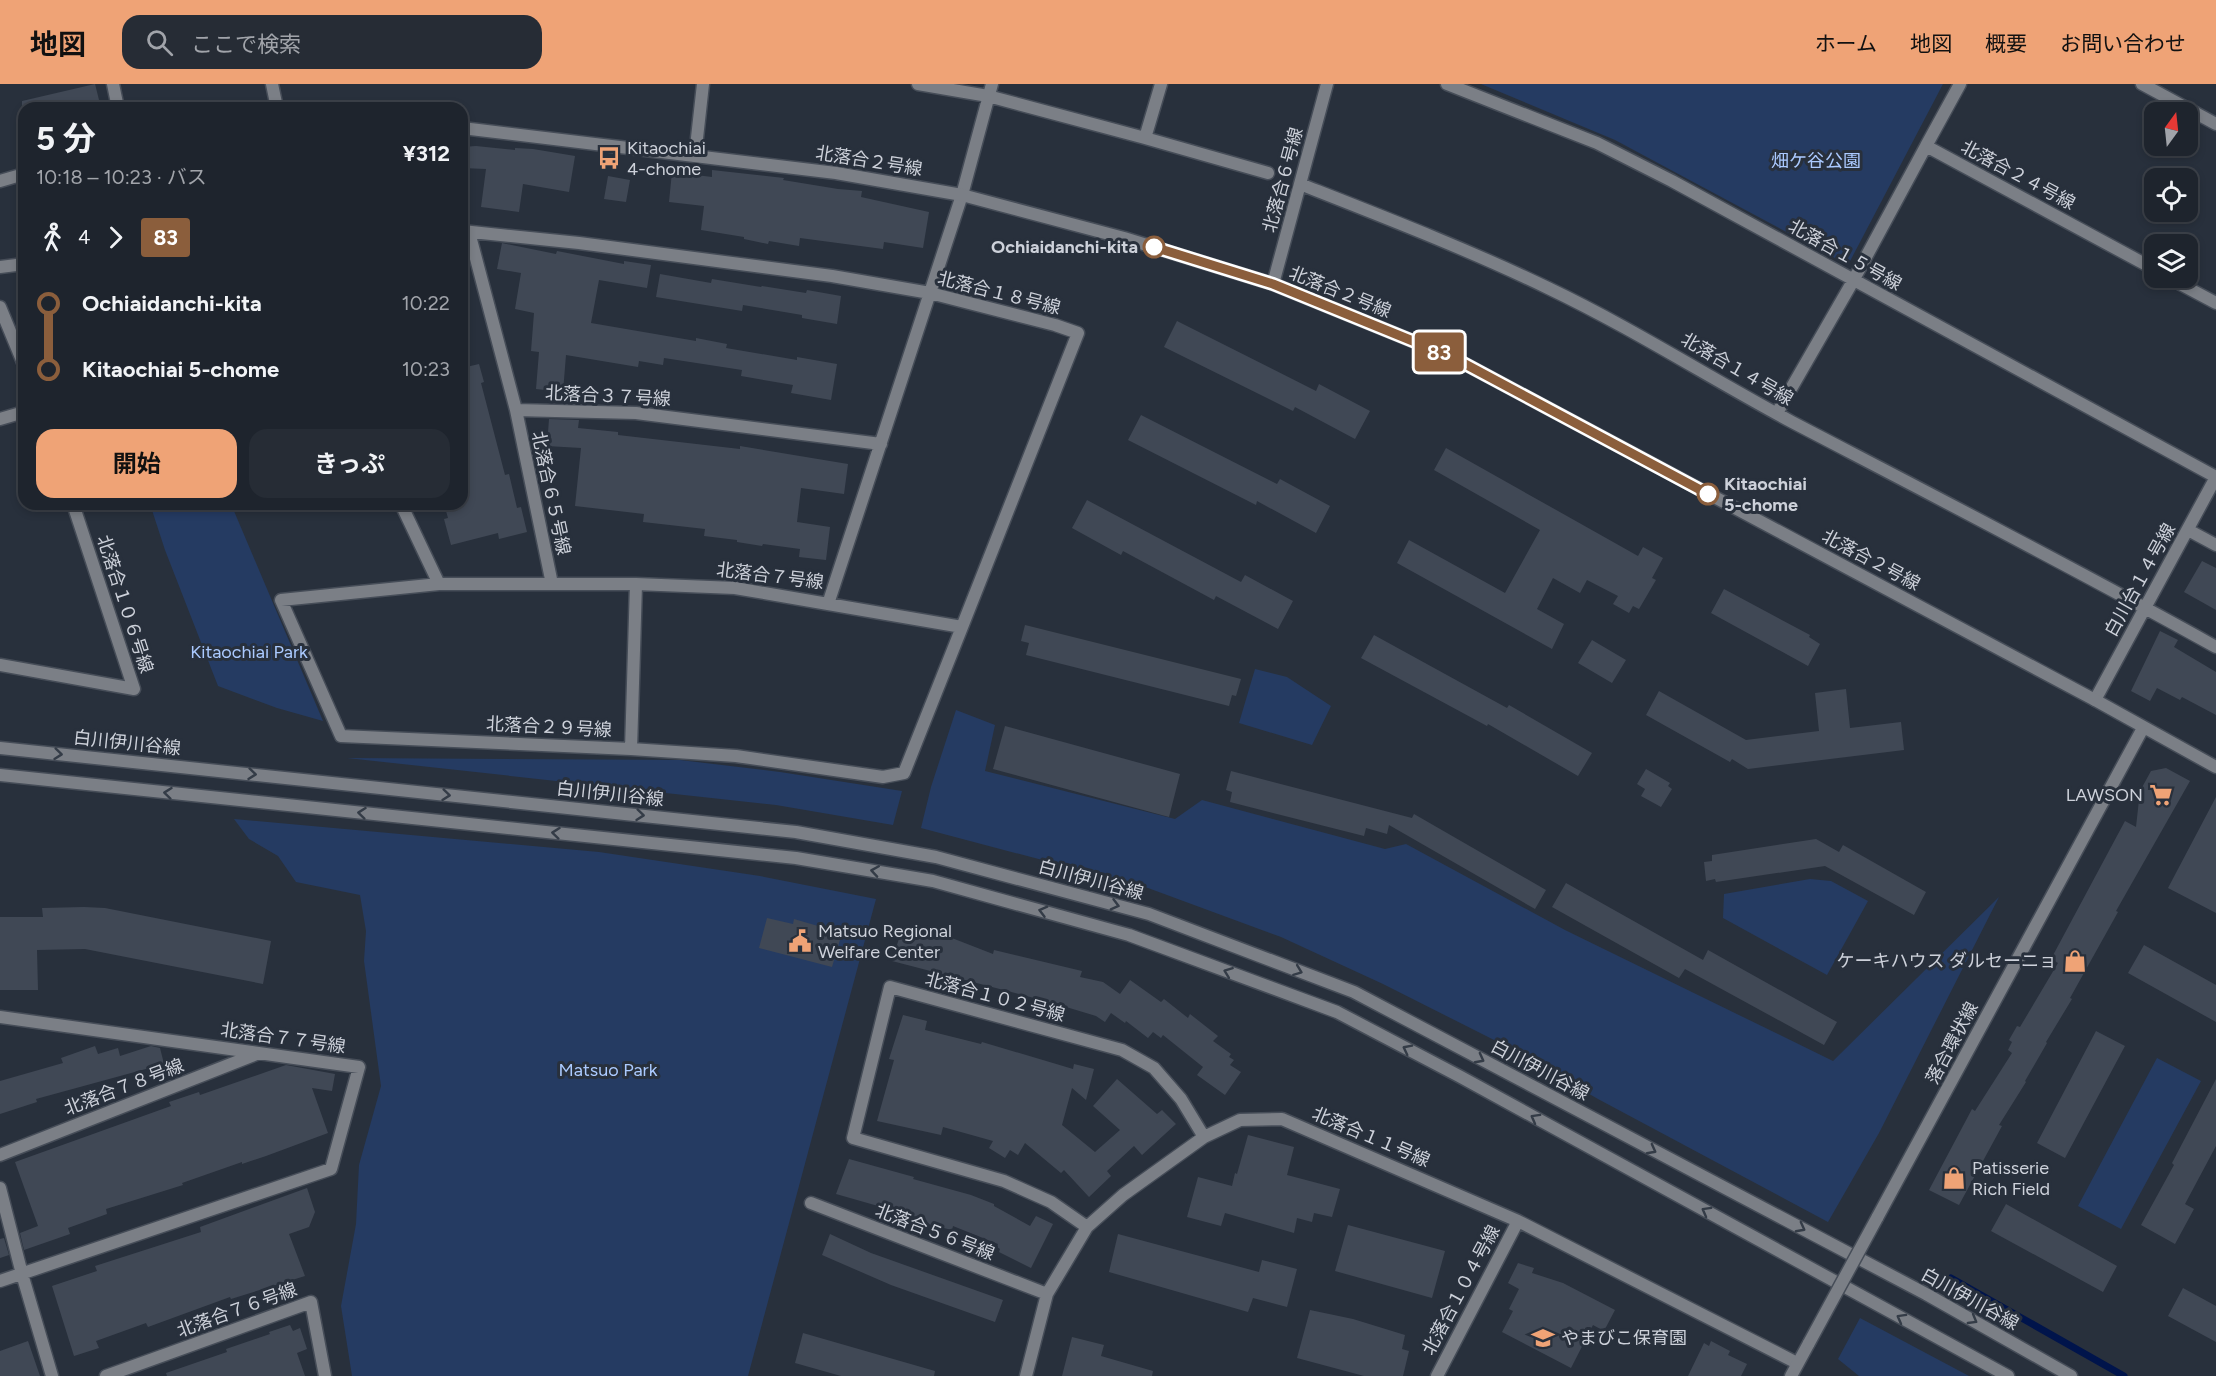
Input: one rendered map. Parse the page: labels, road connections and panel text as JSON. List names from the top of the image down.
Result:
{
  "streets": {
    "street": [
      "北落合２号線",
      "北落合２４号線",
      "北落合６号線",
      "北落合１５号線",
      "北落合１８号線",
      "北落合１４号線",
      "北落合３７号線",
      "北落合６５号線",
      "北落合７号線",
      "白川台１４号線",
      "北落合１０６号線",
      "北落合２９号線",
      "白川伊川谷線",
      "北落合１０２号線",
      "北落合７７号線",
      "落合環状線",
      "北落合７８号線",
      "北落合１１号線",
      "北落合５６号線",
      "北落合１０４号線",
      "北落合７６号線"
    ]
  },
  "crossings": [
    ["北落合２号線", "北落合６号線"],
    ["北落合２号線", "北落合７号線"],
    ["北落合２号線", "白川台１４号線"],
    ["北落合２号線", "落合環状線"],
    ["北落合６号線", "北落合１４号線"],
    ["北落合１５号線", "白川台１４号線"],
    ["北落合１８号線", "北落合７号線"],
    ["北落合１８号線", "北落合２９号線"],
    ["北落合１４号線", "白川台１４号線"],
    ["北落合３７号線", "北落合６５号線"],
    ["北落合３７号線", "北落合７号線"],
    ["北落合６５号線", "北落合７号線"],
    ["北落合７号線", "北落合２９号線"],
    ["北落合１０２号線", "北落合１１号線"],
    ["北落合７７号線", "北落合７８号線"],
    ["落合環状線", "北落合１１号線"],
    ["北落合１１号線", "北落合５６号線"],
    ["北落合１１号線", "北落合１０４号線"]
  ],
  "parks": ["畑ケ谷公園", "Kitaochiai Park", "Matsuo Park"],
  "places": {
    "bus stop": ["Kitaochiai 4-chome"],
    "other": ["Ochiaidanchi-kita", "Kitaochiai 5-chome"],
    "supermarket": ["LAWSON"],
    "public building": ["Matsuo Regional Welfare Center"],
    "shop": ["ケーキハウス ダルセーニョ", "Patisserie Rich Field"],
    "school or university": ["やまびこ保育園"]
  },
  "lines": ["bus line 83"],
  "north": "top",
  "page": {
    "header": "地図",
    "search": "ここで検索",
    "nav": [
      "ホーム",
      "地図",
      "概要",
      "お問い合わせ"
    ],
    "on_map": "83",
    "heading": ["5 分", "10:18 – 10:23 · バス", "¥312"],
    "legs": ["4", "83"],
    "list": [
      {
        "name": "Ochiaidanchi-kita",
        "value": "10:22"
      },
      {
        "name": "Kitaochiai 5-chome",
        "value": "10:23"
      }
    ],
    "buttons": ["開始", "きっぷ"]
  }
}
